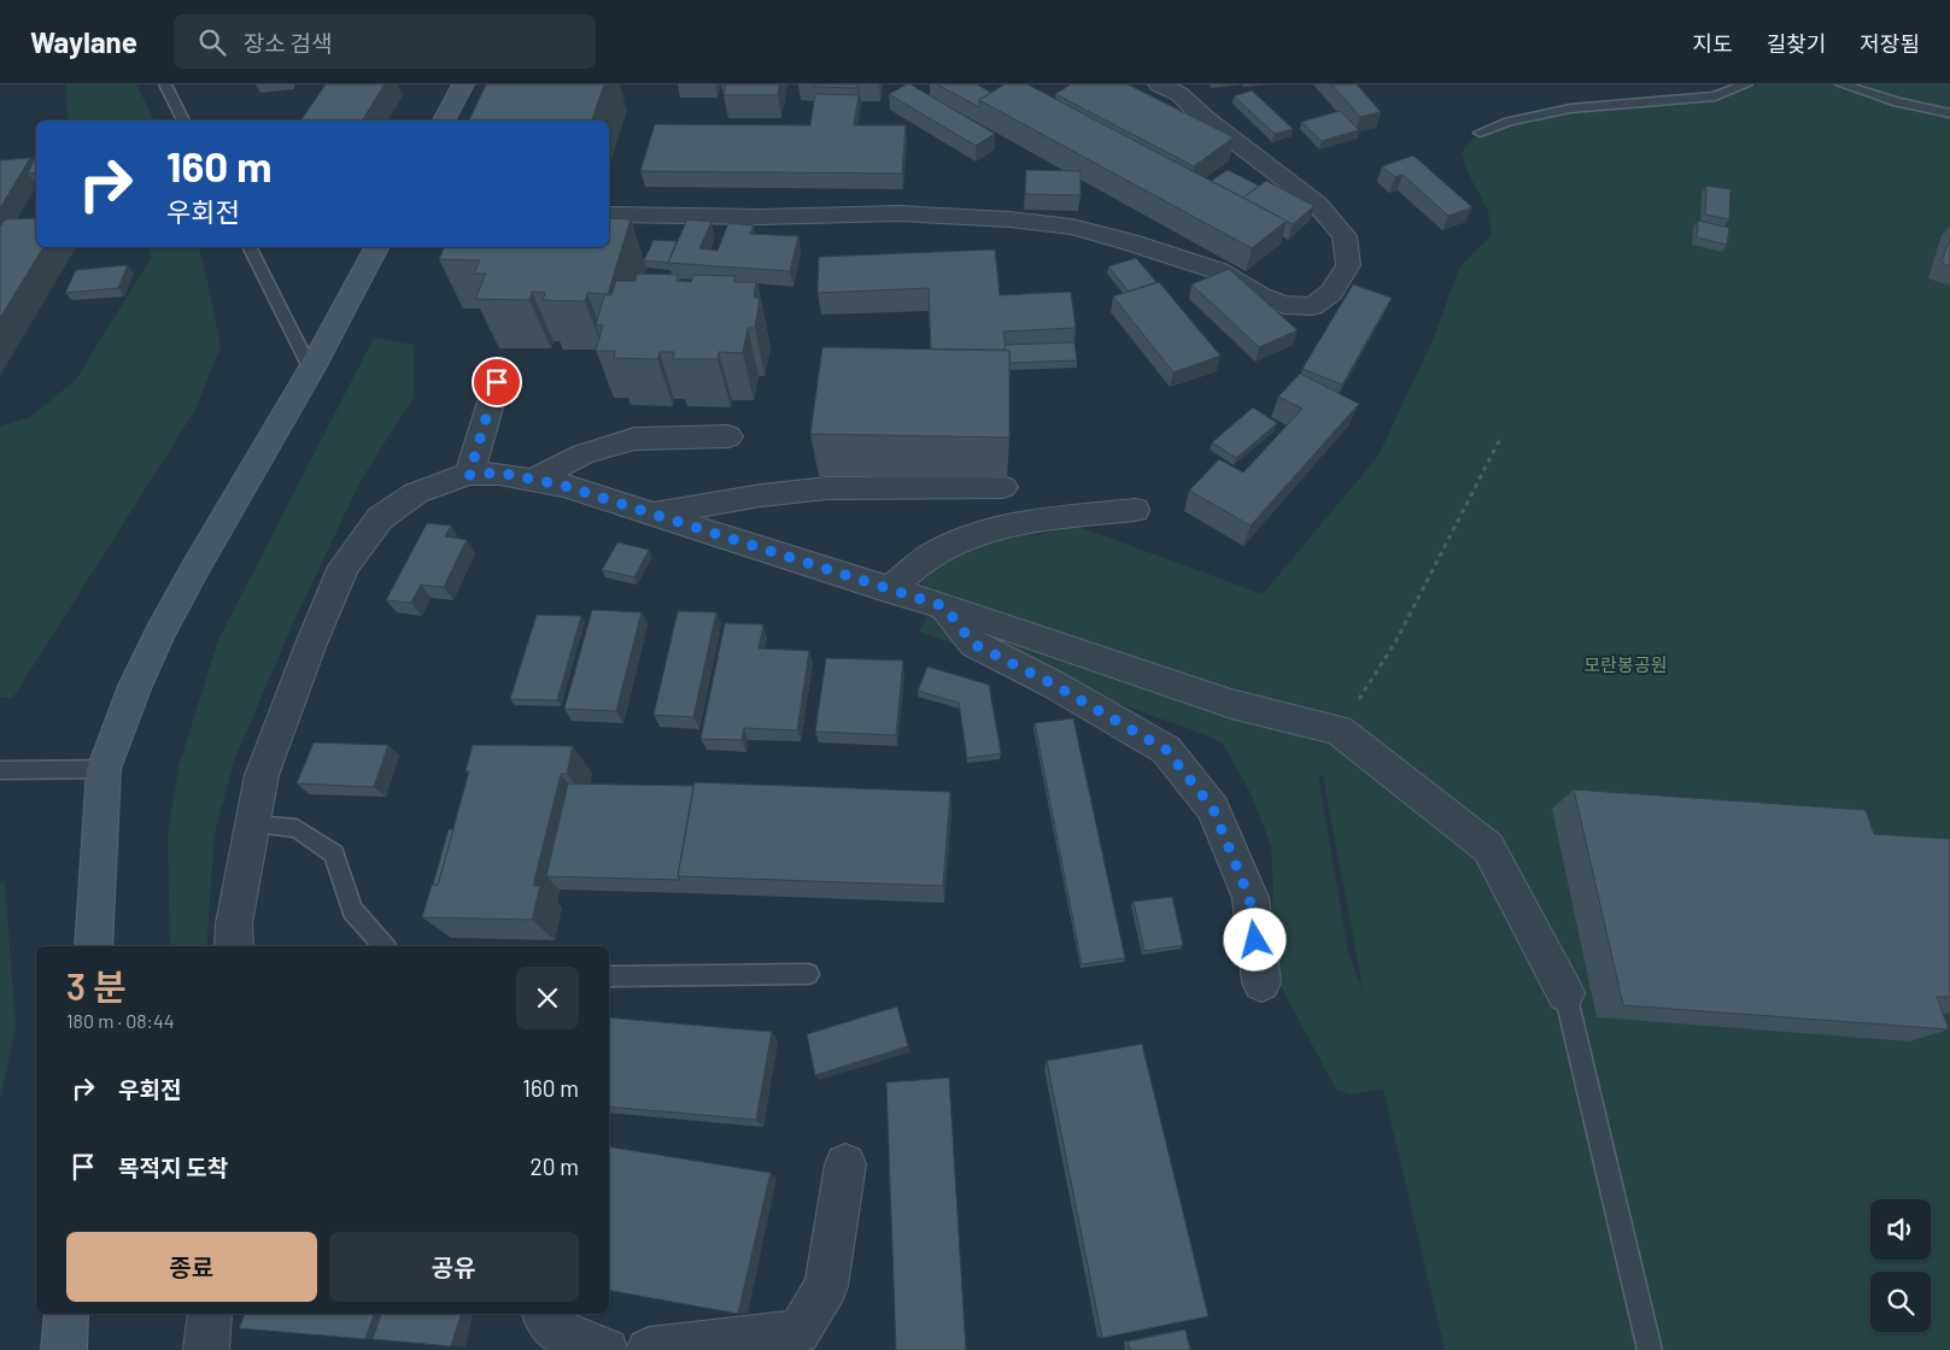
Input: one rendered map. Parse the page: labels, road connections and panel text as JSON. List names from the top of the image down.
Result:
{
  "parks": ["모란봉공원"],
  "page": {
    "header": "Waylane",
    "search": "장소 검색",
    "nav": ["지도", "길찾기", "저장됨"],
    "turn": ["160 m", "우회전"],
    "heading": ["3 분", "180 m · 08:44"],
    "list": [
      {
        "name": "우회전",
        "value": "160 m"
      },
      {
        "name": "목적지 도착",
        "value": "20 m"
      }
    ],
    "buttons": ["종료", "공유"]
  }
}
